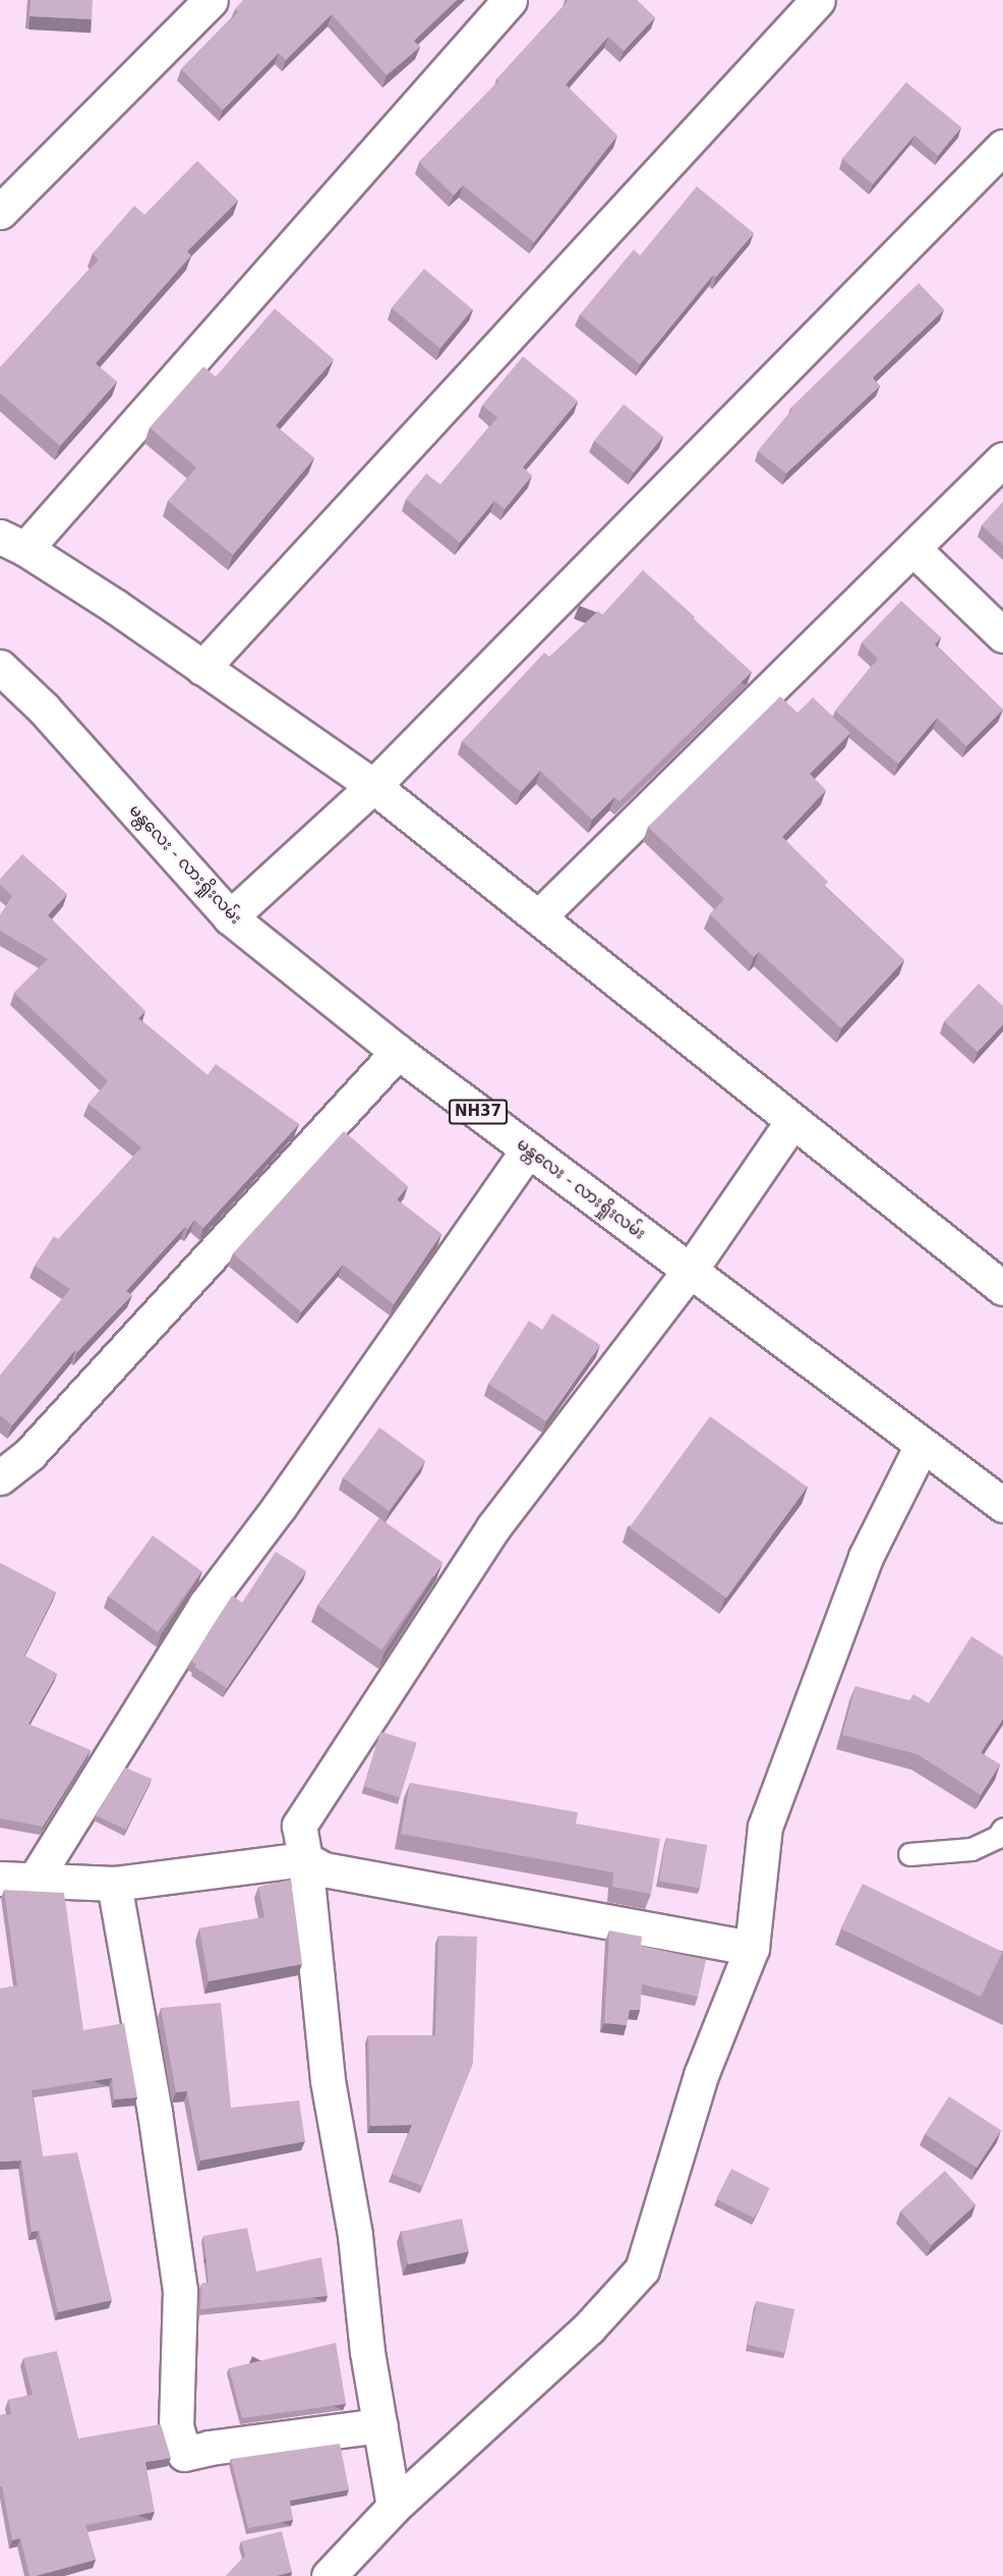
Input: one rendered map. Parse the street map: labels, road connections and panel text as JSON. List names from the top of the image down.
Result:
{
  "streets": {
    "main road": ["မန္တလေး - လားရှိုးလမ်း", "NH37"]
  }
}
